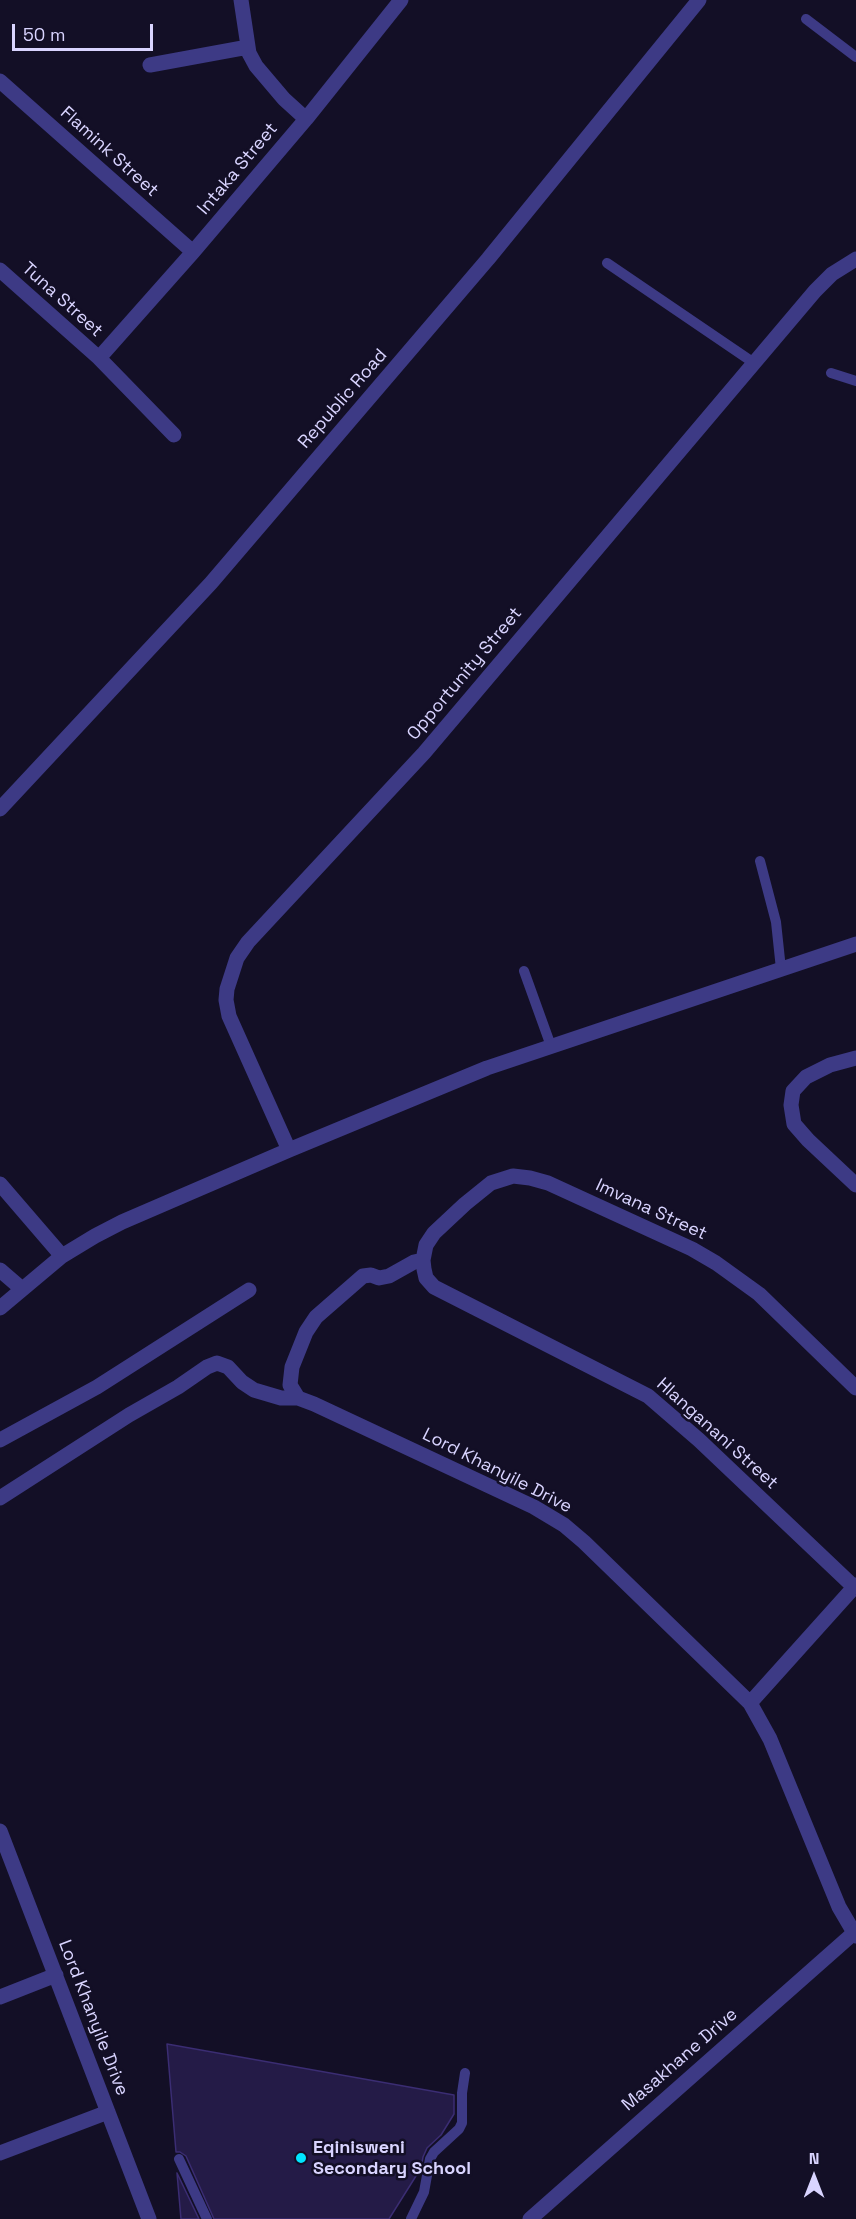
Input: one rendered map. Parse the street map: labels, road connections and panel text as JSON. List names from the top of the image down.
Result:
{
  "streets": {
    "street": [
      "Flamink Street",
      "Intaka Street",
      "Tuna Street",
      "Republic Road",
      "Opportunity Street",
      "Imvana Street",
      "Hlanganani Street",
      "Lord Khanyile Drive",
      "Masakhane Drive"
    ]
  },
  "crossings": [
    ["Flamink Street", "Intaka Street"],
    ["Intaka Street", "Tuna Street"],
    ["Imvana Street", "Hlanganani Street"],
    ["Lord Khanyile Drive", "Masakhane Drive"]
  ],
  "places": ["Eqinisweni Secondary School"],
  "scale_bar": "50 m",
  "north": "top"
}
